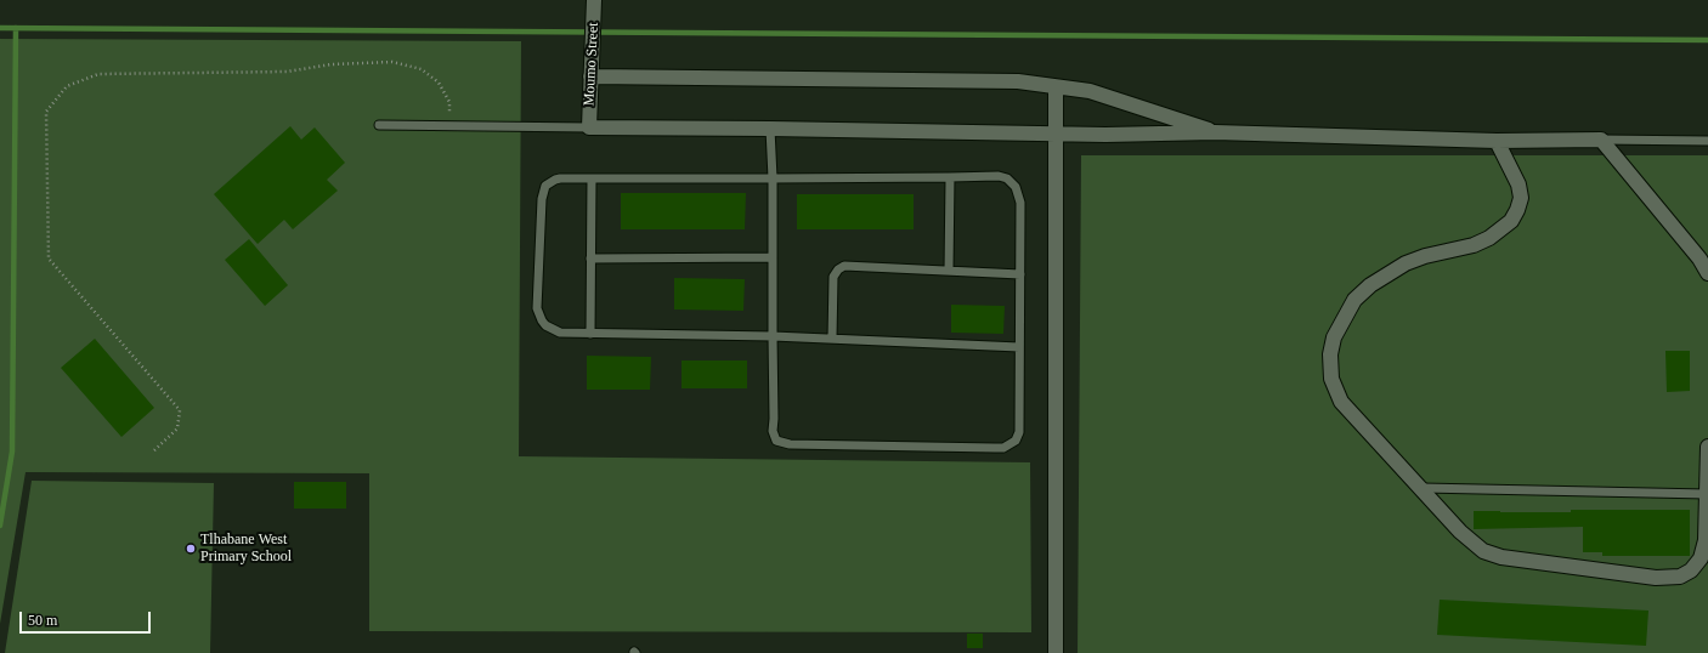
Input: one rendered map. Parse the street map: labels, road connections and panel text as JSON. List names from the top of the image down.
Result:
{
  "streets": {
    "street": ["Moumo Street"]
  },
  "places": ["Tlhabane West Primary School"],
  "scale_bar": "50 m"
}
